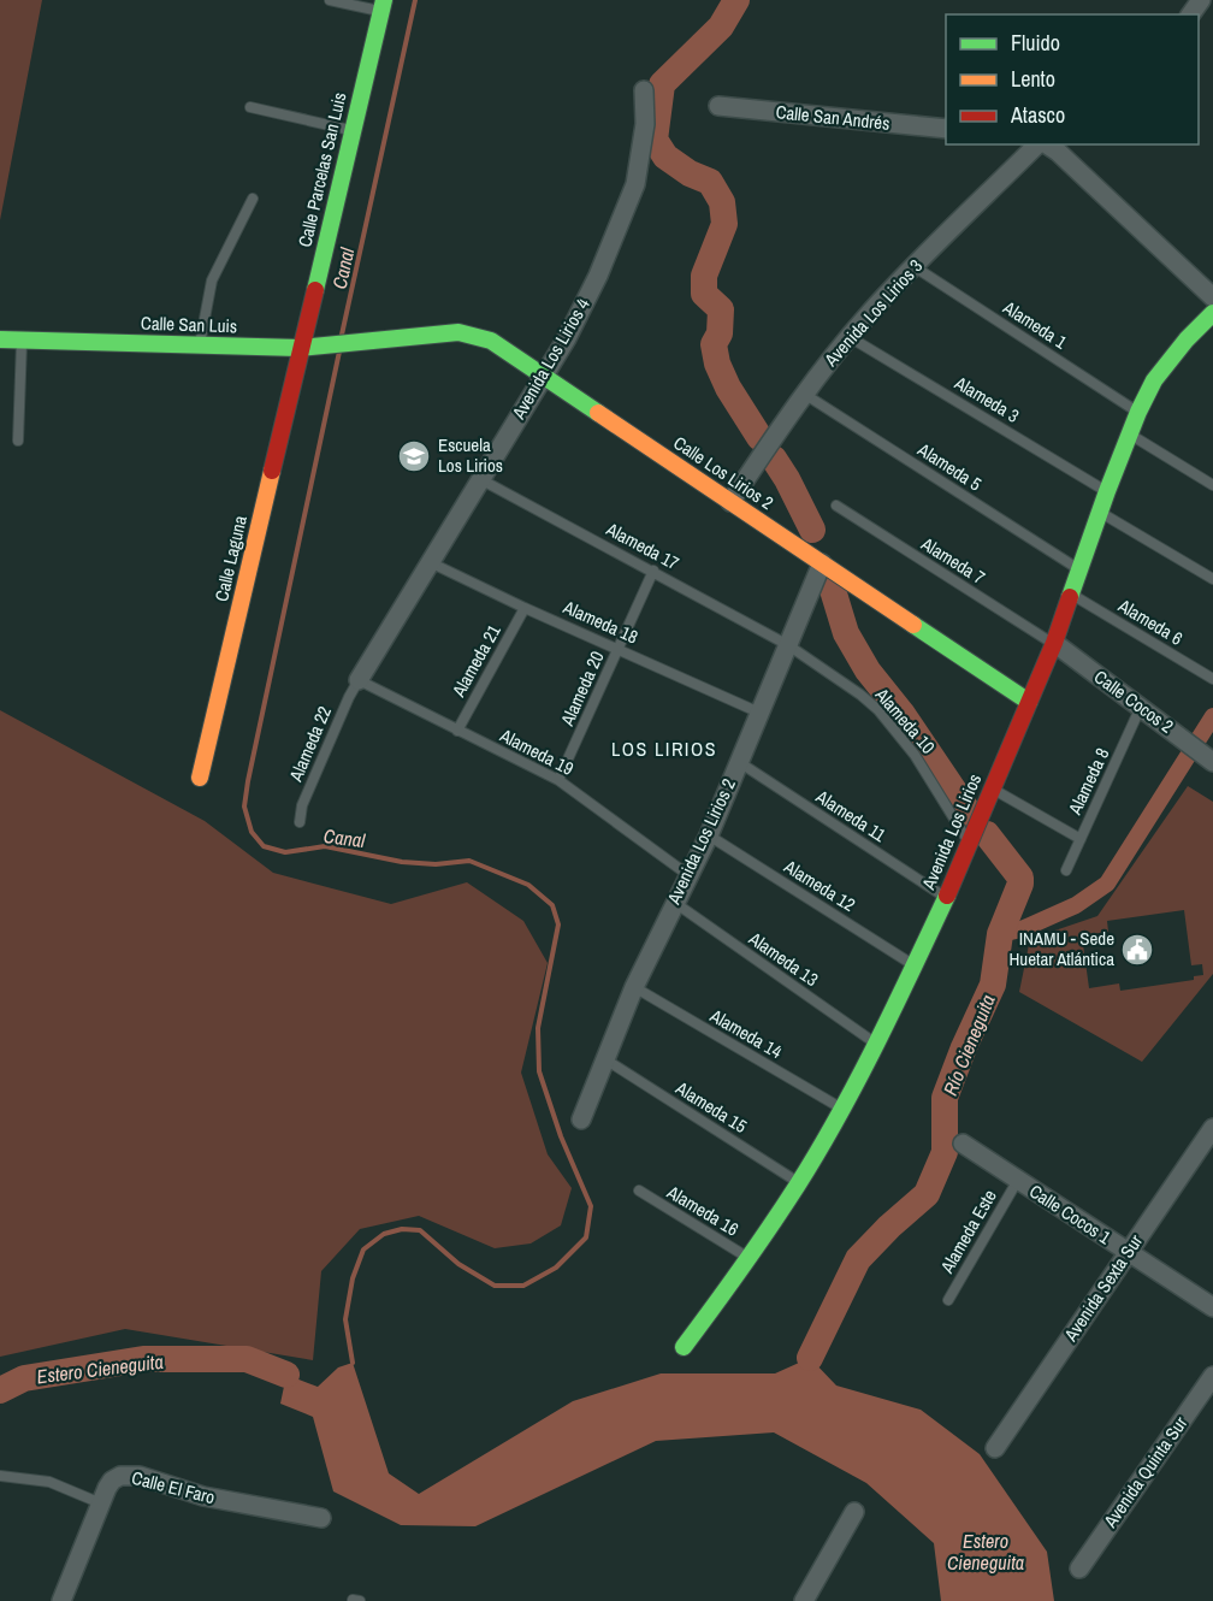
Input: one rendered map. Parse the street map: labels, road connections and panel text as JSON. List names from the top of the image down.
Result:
{
  "streets": {
    "street": [
      "Calle San Andrés",
      "Calle Parcelas San Luis",
      "Avenida Los Lirios 3",
      "Calle San Luis",
      "Avenida Los Lirios 4",
      "Calle Los Lirios 2",
      "Calle Laguna",
      "Calle Cocos 2",
      "Avenida Los Lirios",
      "Avenida Los Lirios 2",
      "Calle Cocos 1",
      "Avenida Sexta Sur",
      "Avenida Quinta Sur",
      "Calle El Faro"
    ],
    "lane": [
      "Alameda 1",
      "Alameda 3",
      "Alameda 5",
      "Alameda 17",
      "Alameda 7",
      "Alameda 18",
      "Alameda 6",
      "Alameda 21",
      "Alameda 20",
      "Alameda 10",
      "Alameda 22",
      "Alameda 19",
      "Alameda 8",
      "Alameda 11",
      "Alameda 12",
      "Alameda 13",
      "Alameda 14",
      "Alameda 15",
      "Alameda 16",
      "Alameda Este"
    ]
  },
  "crossings": [
    ["Calle Parcelas San Luis", "Calle San Luis"],
    ["Calle Parcelas San Luis", "Calle Laguna"],
    ["Avenida Los Lirios 3", "Alameda 1"],
    ["Avenida Los Lirios 3", "Alameda 3"],
    ["Avenida Los Lirios 3", "Alameda 5"],
    ["Avenida Los Lirios 3", "Calle Los Lirios 2"],
    ["Calle San Luis", "Calle Los Lirios 2"],
    ["Calle San Luis", "Calle Laguna"],
    ["Alameda 1", "Avenida Los Lirios"],
    ["Avenida Los Lirios 4", "Calle Los Lirios 2"],
    ["Avenida Los Lirios 4", "Alameda 17"],
    ["Avenida Los Lirios 4", "Alameda 18"],
    ["Avenida Los Lirios 4", "Alameda 22"],
    ["Avenida Los Lirios 4", "Alameda 19"],
    ["Alameda 3", "Avenida Los Lirios"],
    ["Alameda 5", "Avenida Los Lirios"],
    ["Calle Los Lirios 2", "Avenida Los Lirios"],
    ["Calle Los Lirios 2", "Avenida Los Lirios 2"],
    ["Alameda 17", "Alameda 20"],
    ["Alameda 17", "Alameda 10"],
    ["Alameda 17", "Avenida Los Lirios 2"],
    ["Alameda 7", "Calle Cocos 2"],
    ["Alameda 7", "Avenida Los Lirios"],
    ["Alameda 18", "Alameda 21"],
    ["Alameda 18", "Alameda 20"],
    ["Alameda 18", "Avenida Los Lirios 2"],
    ["Alameda 6", "Avenida Los Lirios"],
    ["Alameda 21", "Alameda 19"],
    ["Alameda 20", "Alameda 19"],
    ["Calle Cocos 2", "Alameda 8"],
    ["Calle Cocos 2", "Avenida Los Lirios"],
    ["Alameda 10", "Avenida Los Lirios"],
    ["Alameda 10", "Avenida Los Lirios 2"],
    ["Alameda 22", "Alameda 19"],
    ["Alameda 19", "Avenida Los Lirios 2"],
    ["Alameda 11", "Avenida Los Lirios"],
    ["Alameda 11", "Avenida Los Lirios 2"],
    ["Avenida Los Lirios", "Alameda 12"],
    ["Avenida Los Lirios", "Alameda 13"],
    ["Avenida Los Lirios", "Alameda 14"],
    ["Avenida Los Lirios", "Alameda 15"],
    ["Avenida Los Lirios", "Alameda 16"],
    ["Avenida Los Lirios 2", "Alameda 12"],
    ["Avenida Los Lirios 2", "Alameda 13"],
    ["Avenida Los Lirios 2", "Alameda 14"],
    ["Avenida Los Lirios 2", "Alameda 15"],
    ["Calle Cocos 1", "Alameda Este"],
    ["Calle Cocos 1", "Avenida Sexta Sur"]
  ],
  "districts": ["LOS LIRIOS"],
  "water": ["Canal", "Río Cieneguita", "Estero Cieneguita"],
  "places": {
    "school or university": ["Escuela Los Lirios"],
    "public building": ["INAMU - Sede Huetar Atlántica"]
  },
  "legend": ["Fluido", "Lento", "Atasco"]
}
